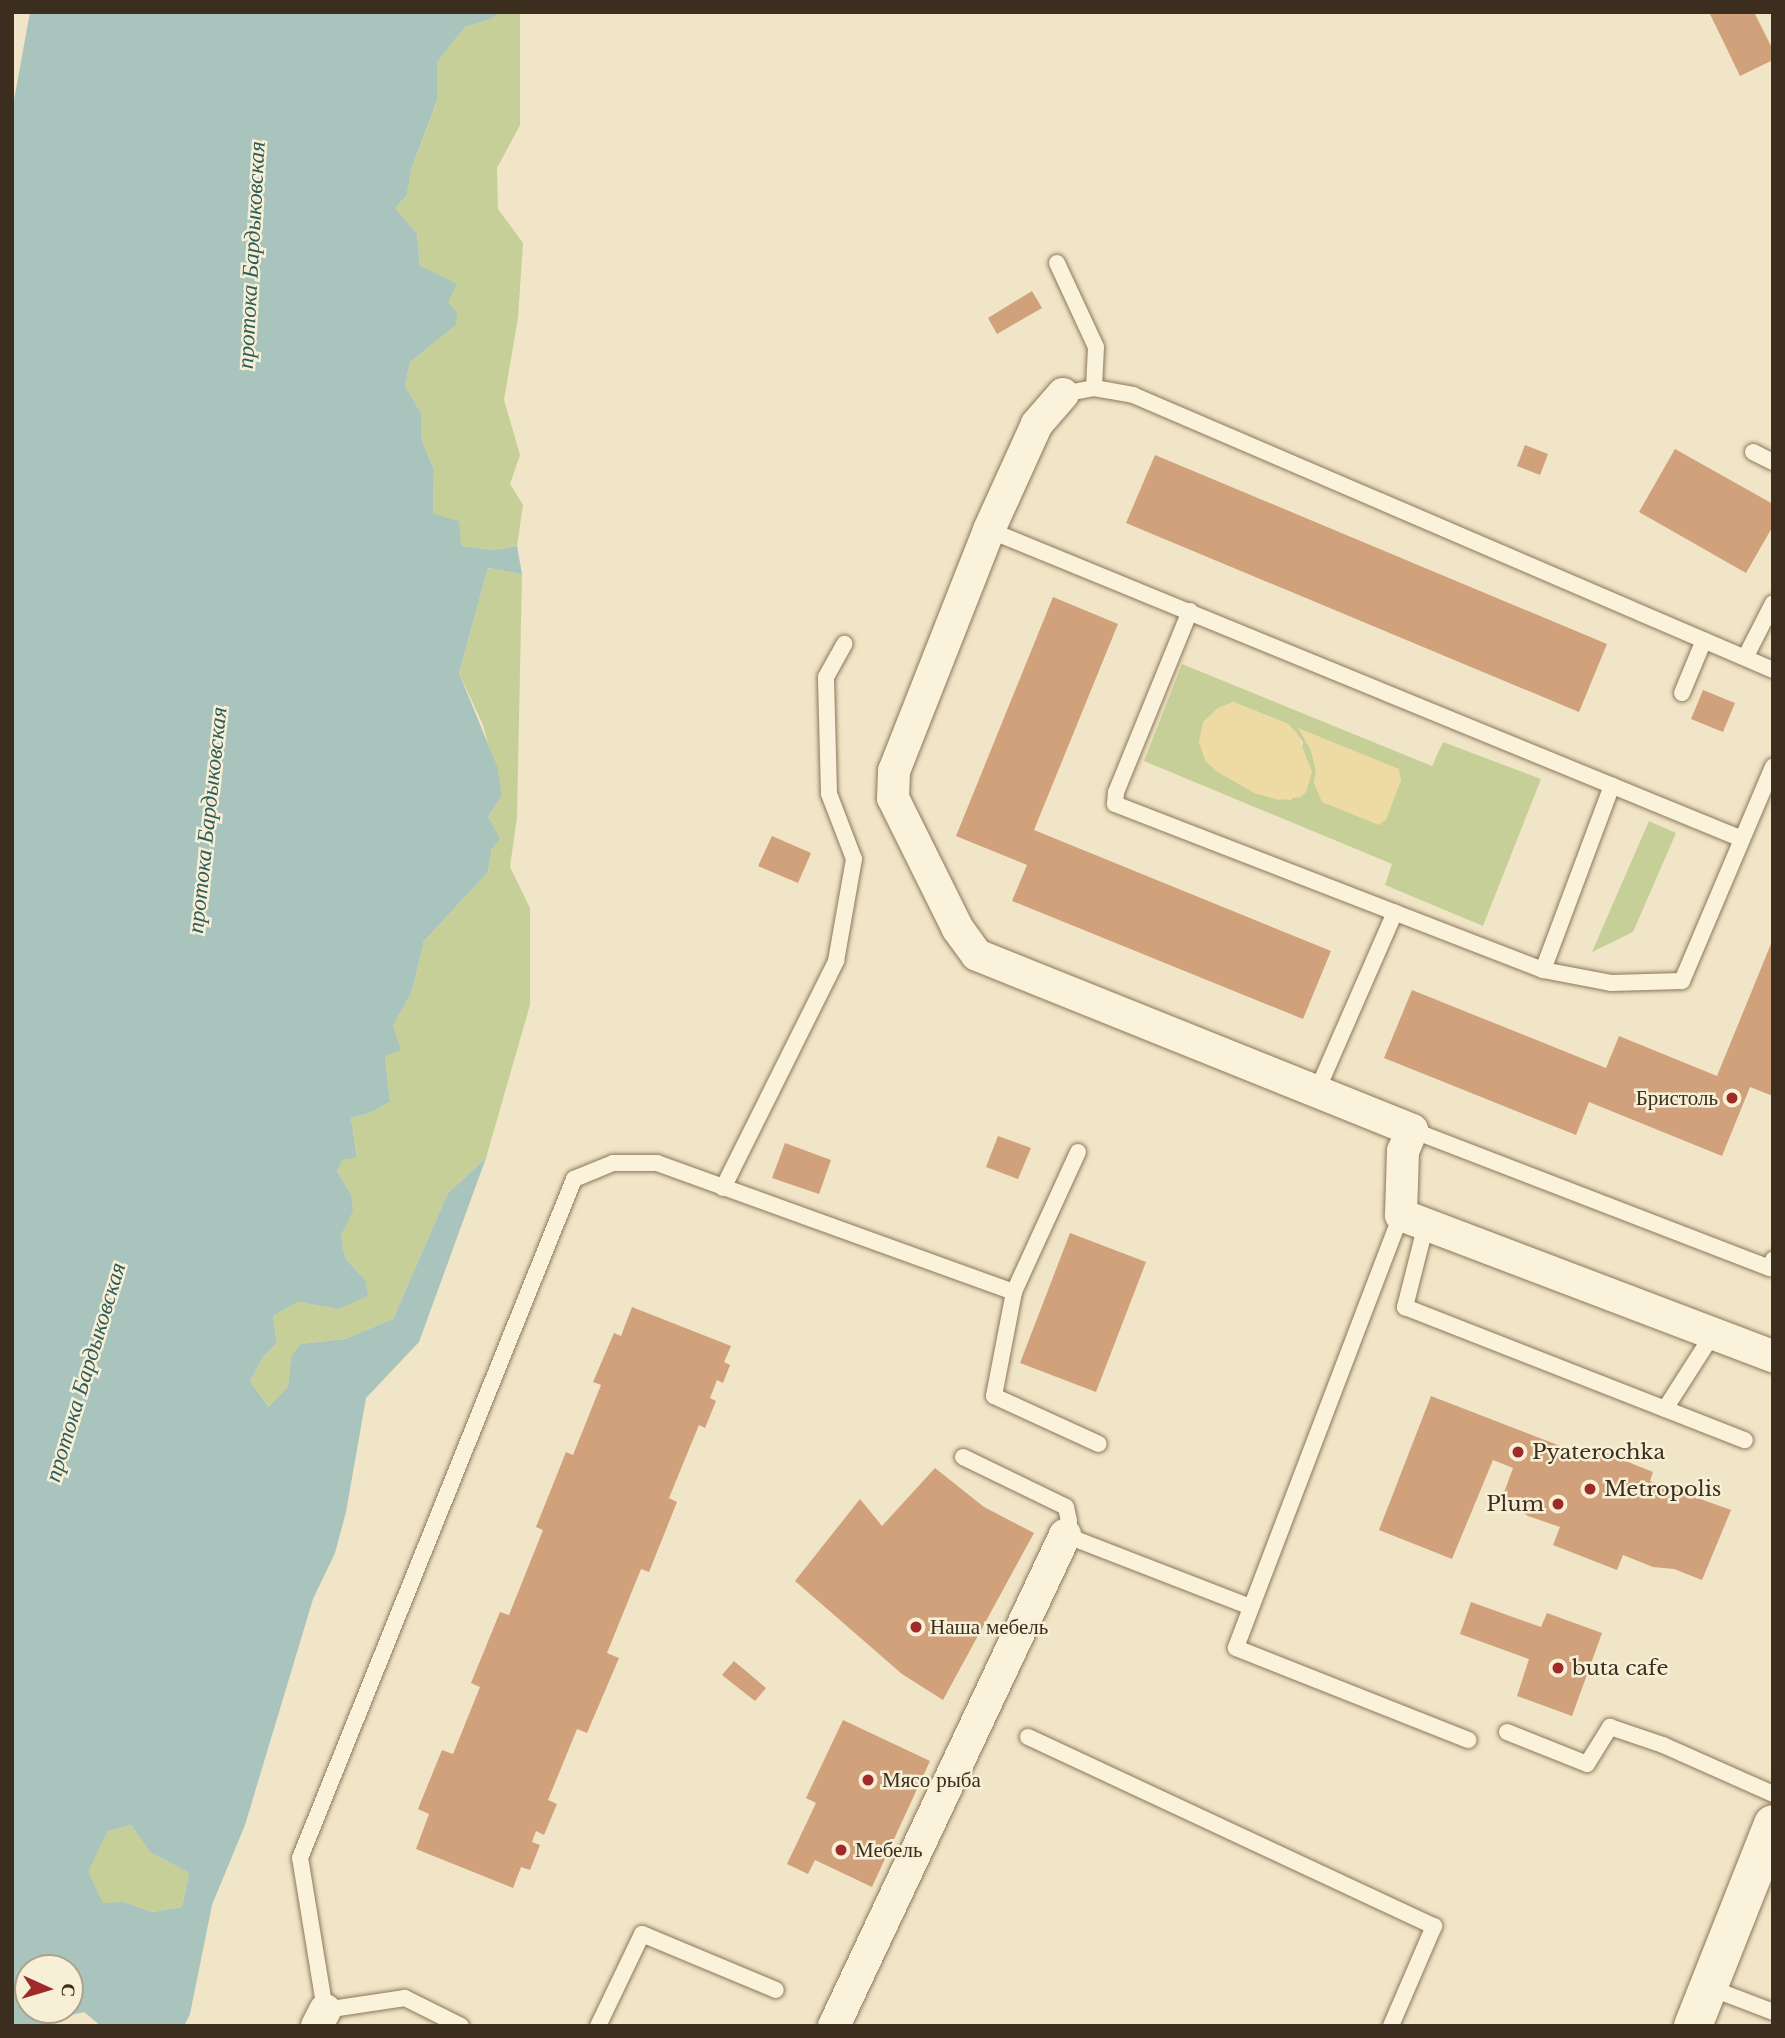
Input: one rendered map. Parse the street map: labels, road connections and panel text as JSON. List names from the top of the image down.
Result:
{
  "water": ["протока Бардыковская"],
  "places": [
    "Бристоль",
    "Pyaterochka",
    "Metropolis",
    "Plum",
    "Наша мебель",
    "buta cafe",
    "Мясо рыба",
    "Мебель"
  ],
  "north": "right"
}
